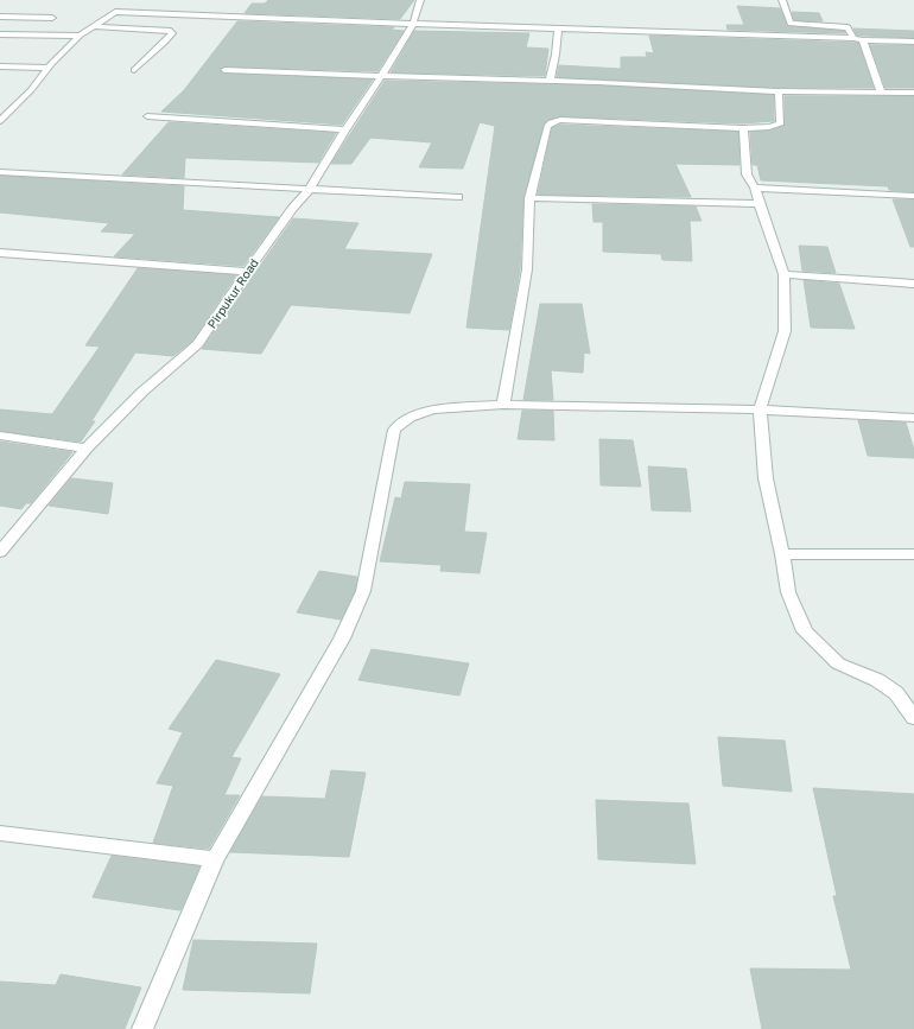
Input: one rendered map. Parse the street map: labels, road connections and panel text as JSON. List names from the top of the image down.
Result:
{
  "streets": {
    "street": ["Pirpukur Road"]
  }
}
